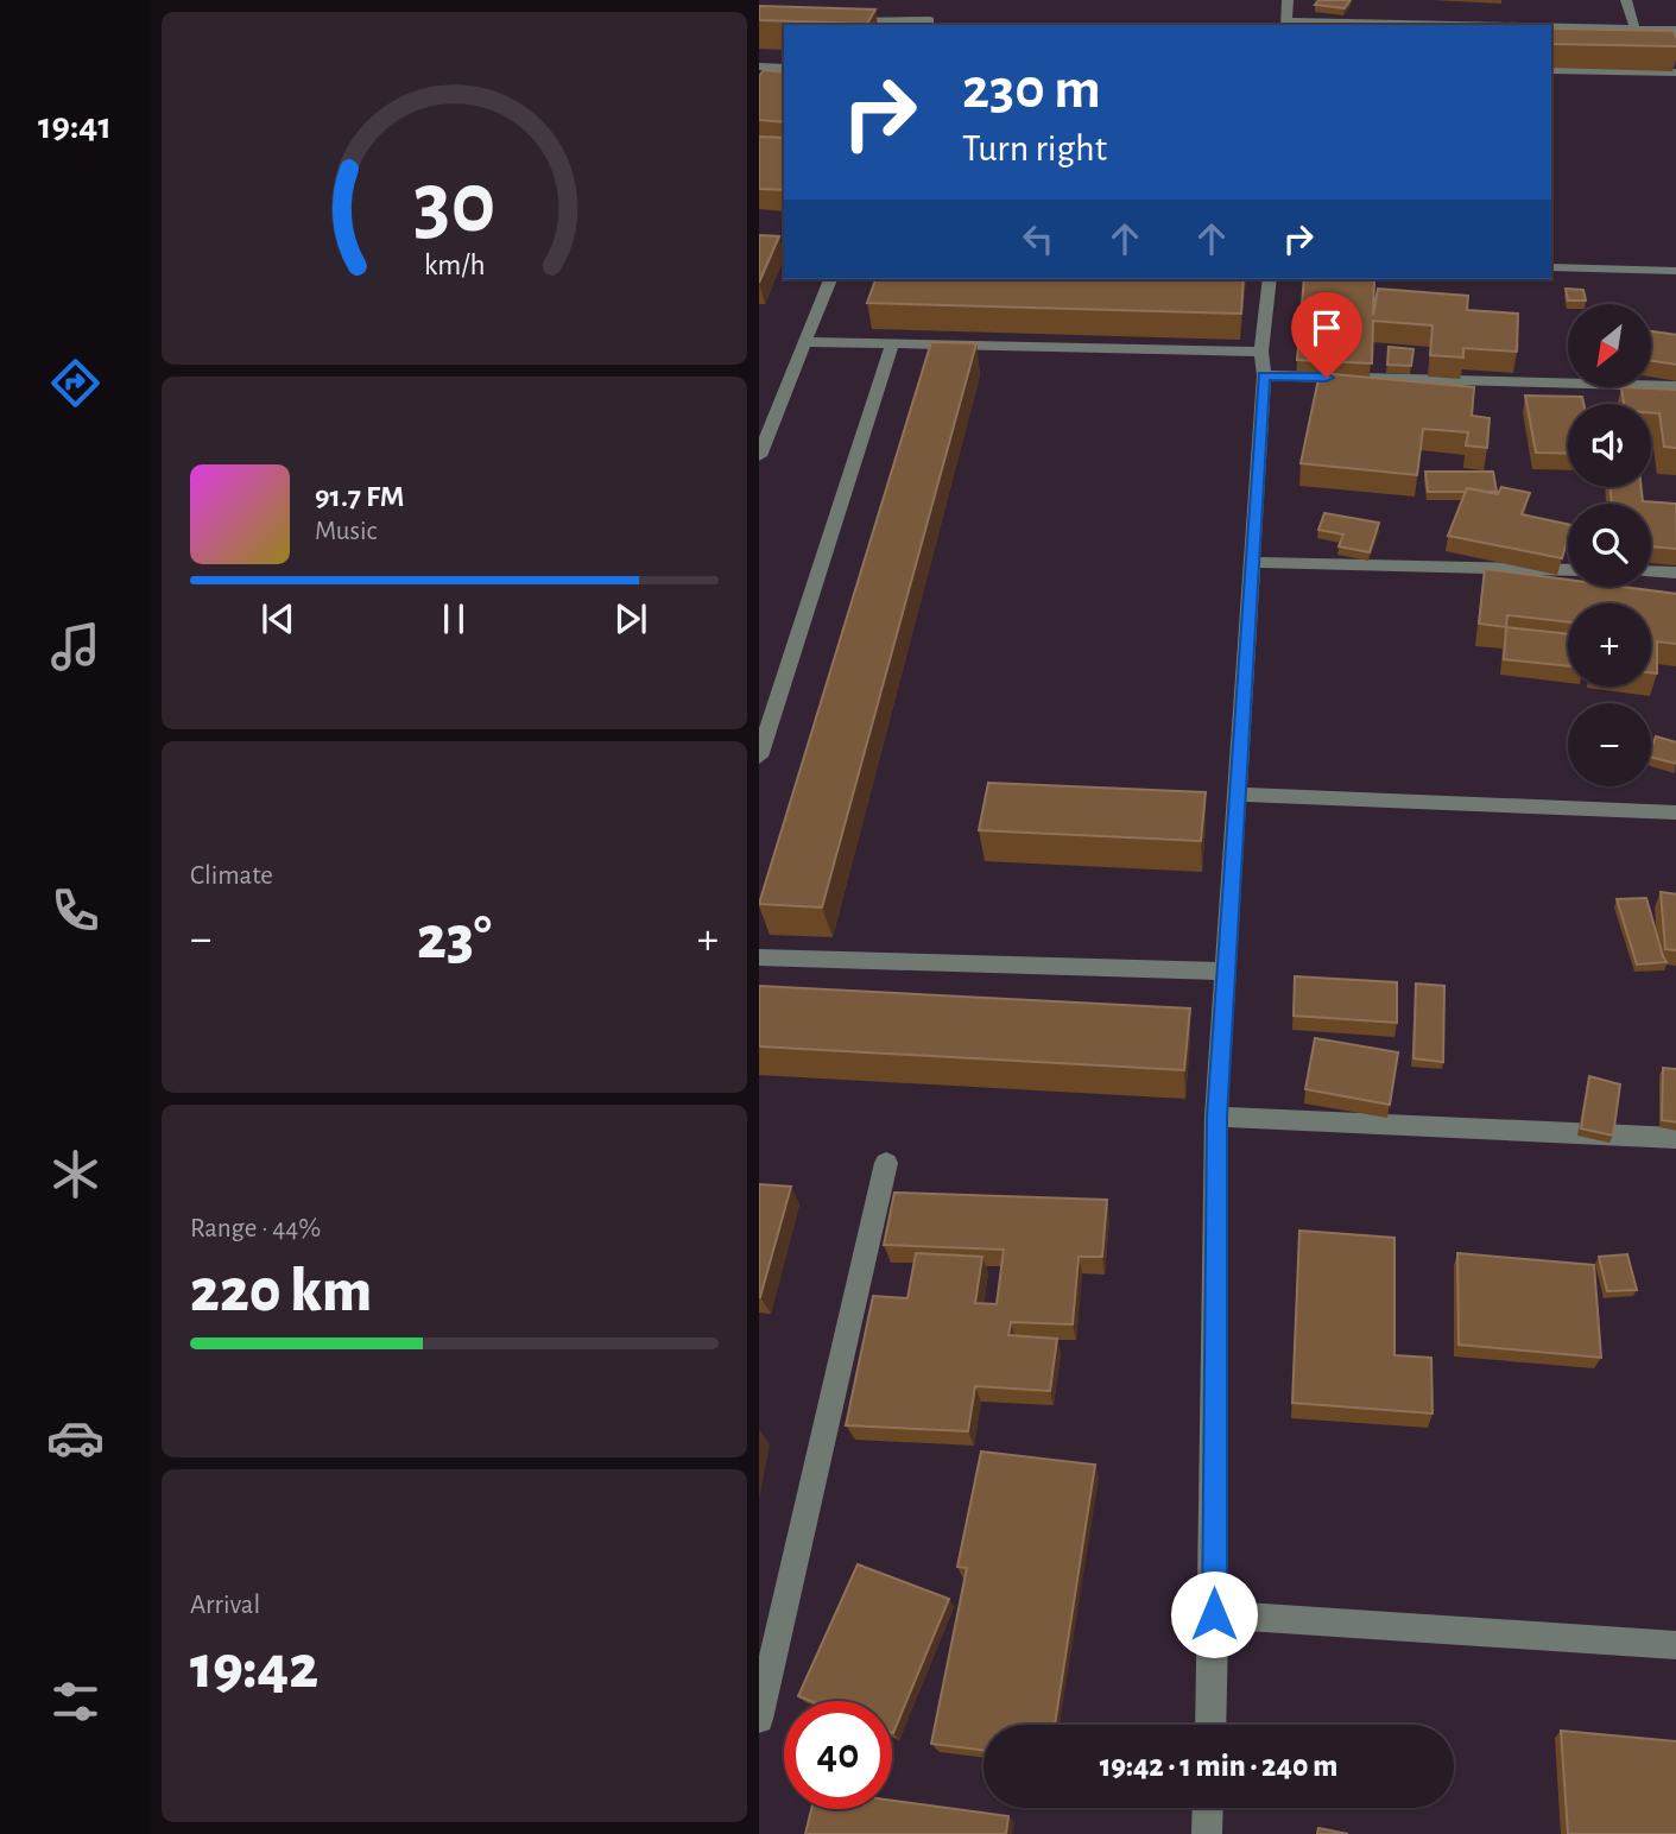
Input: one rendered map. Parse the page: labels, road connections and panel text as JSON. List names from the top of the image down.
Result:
{
  "north": "bottom left",
  "page": {
    "tabs": "19:41",
    "turn": ["230 m", "Turn right"],
    "map_buttons": ["+", "−"],
    "song": ["91.7 FM", "Music"],
    "tile": [
      "Climate",
      ["Range · 44%", "220 km"],
      ["Arrival", "19:42"]
    ],
    "heat": ["−", "23°", "+"],
    "limit": "40",
    "trip": "19:42 · 1 min · 240 m",
    "gauge": ["30", "km/h"]
  }
}
